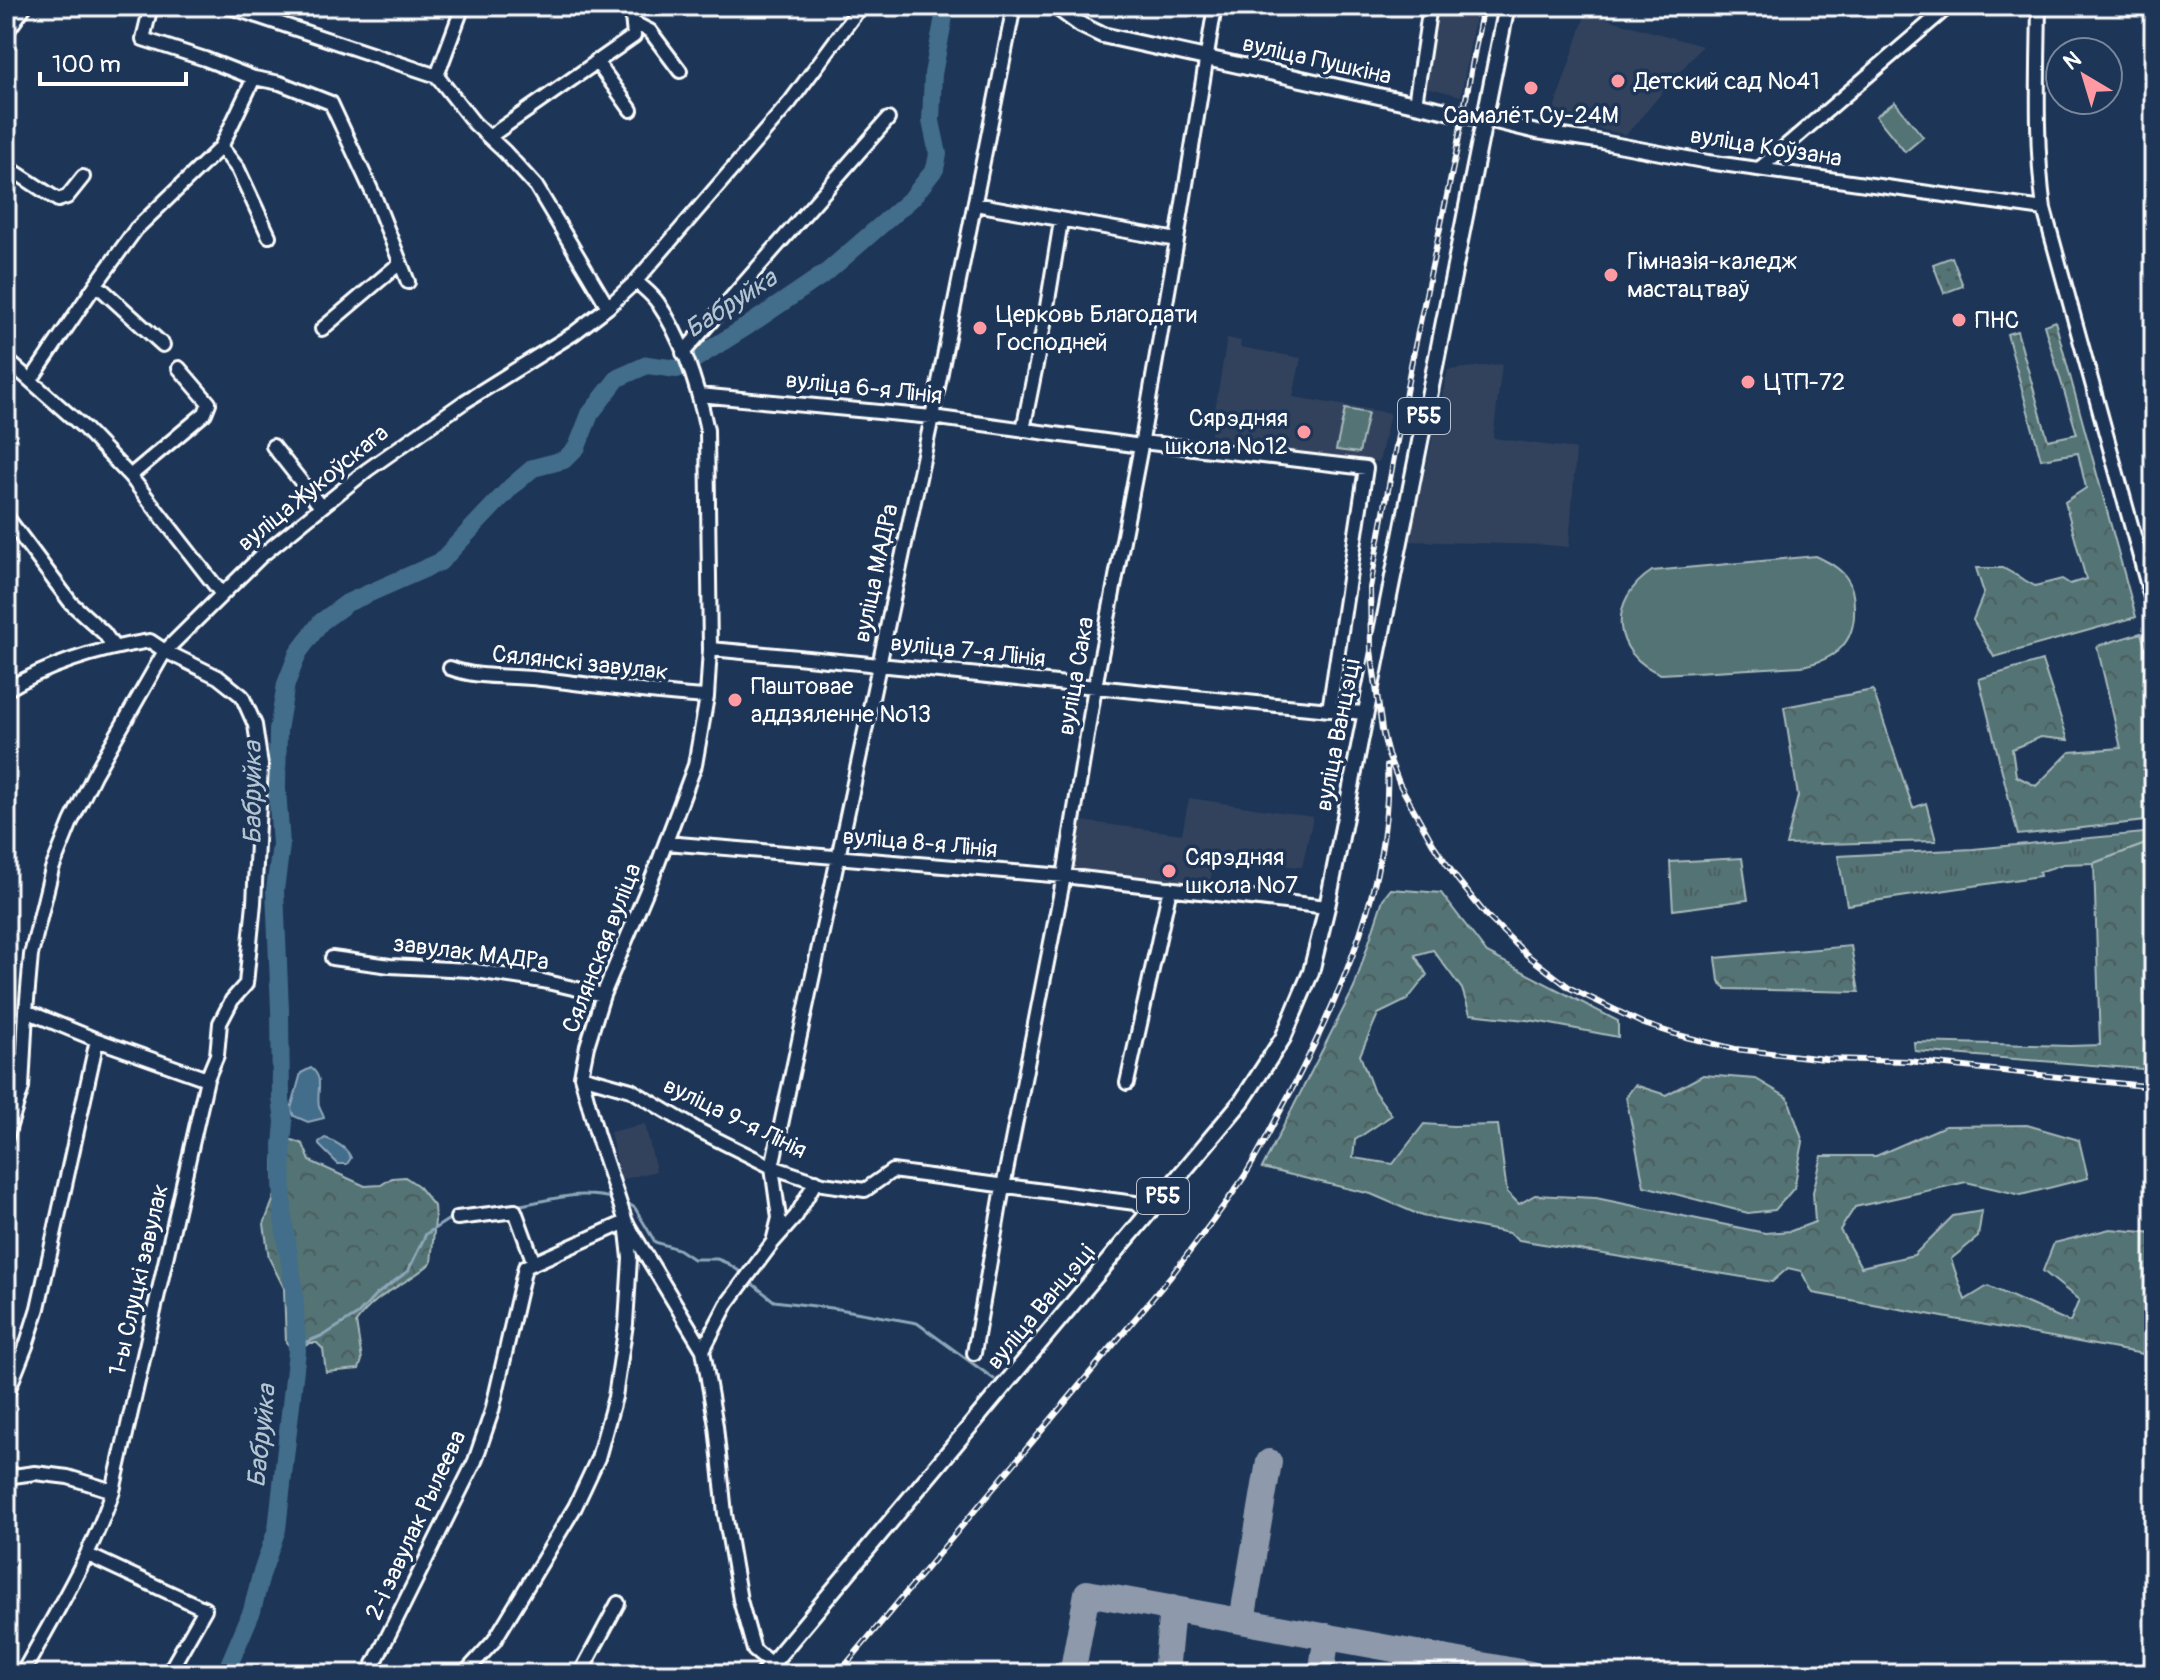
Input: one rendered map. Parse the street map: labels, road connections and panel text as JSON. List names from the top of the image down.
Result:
{
  "streets": {
    "main road": ["вуліца Пушкіна", "Р55", "вуліца Ванцэці"],
    "street": [
      "вуліца Коўзана",
      "вуліца 6-я Лінія",
      "вуліца Жукоўскага",
      "вуліца МАДРа",
      "вуліца 7-я Лінія",
      "Сялянскі завулак",
      "вуліца Сака",
      "вуліца 8-я Лінія",
      "Сялянская вуліца",
      "завулак МАДРа",
      "вуліца 9-я Лінія",
      "1-ы Слуцкі завулак",
      "2-і завулак Рылеева"
    ]
  },
  "crossings": [
    ["вуліца Пушкіна", "вуліца Коўзана"],
    ["вуліца Пушкіна", "вуліца Сака"],
    ["вуліца Пушкіна", "вуліца Ванцэці"],
    ["вуліца Коўзана", "вуліца Ванцэці"],
    ["вуліца 6-я Лінія", "вуліца МАДРа"],
    ["вуліца 6-я Лінія", "вуліца Сака"],
    ["вуліца 6-я Лінія", "вуліца Ванцэці"],
    ["вуліца 6-я Лінія", "Сялянская вуліца"],
    ["вуліца Жукоўскага", "Сялянская вуліца"],
    ["вуліца Жукоўскага", "1-ы Слуцкі завулак"],
    ["вуліца МАДРа", "вуліца 7-я Лінія"],
    ["вуліца МАДРа", "вуліца 8-я Лінія"],
    ["вуліца МАДРа", "вуліца 9-я Лінія"],
    ["вуліца 7-я Лінія", "вуліца Сака"],
    ["вуліца 7-я Лінія", "вуліца Ванцэці"],
    ["вуліца 7-я Лінія", "Сялянская вуліца"],
    ["Сялянскі завулак", "Сялянская вуліца"],
    ["вуліца Сака", "вуліца 8-я Лінія"],
    ["вуліца Сака", "вуліца 9-я Лінія"],
    ["вуліца Ванцэці", "вуліца 8-я Лінія"],
    ["вуліца Ванцэці", "Сялянская вуліца"],
    ["вуліца Ванцэці", "вуліца 9-я Лінія"],
    ["вуліца 8-я Лінія", "Сялянская вуліца"],
    ["Сялянская вуліца", "завулак МАДРа"],
    ["Сялянская вуліца", "вуліца 9-я Лінія"]
  ],
  "water": ["Бабруйка"],
  "places": [
    "Детский сад №41",
    "Самалёт Су-24М",
    "Гімназія-каледж мастацтваў",
    "ПНС",
    "Церковь Благодати Господней",
    "ЦТП-72",
    "Сярэдняя школа №12",
    "Паштовае аддзяленне №13",
    "Сярэдняя школа №7"
  ],
  "scale_bar": "100 m",
  "north": "top left"
}
